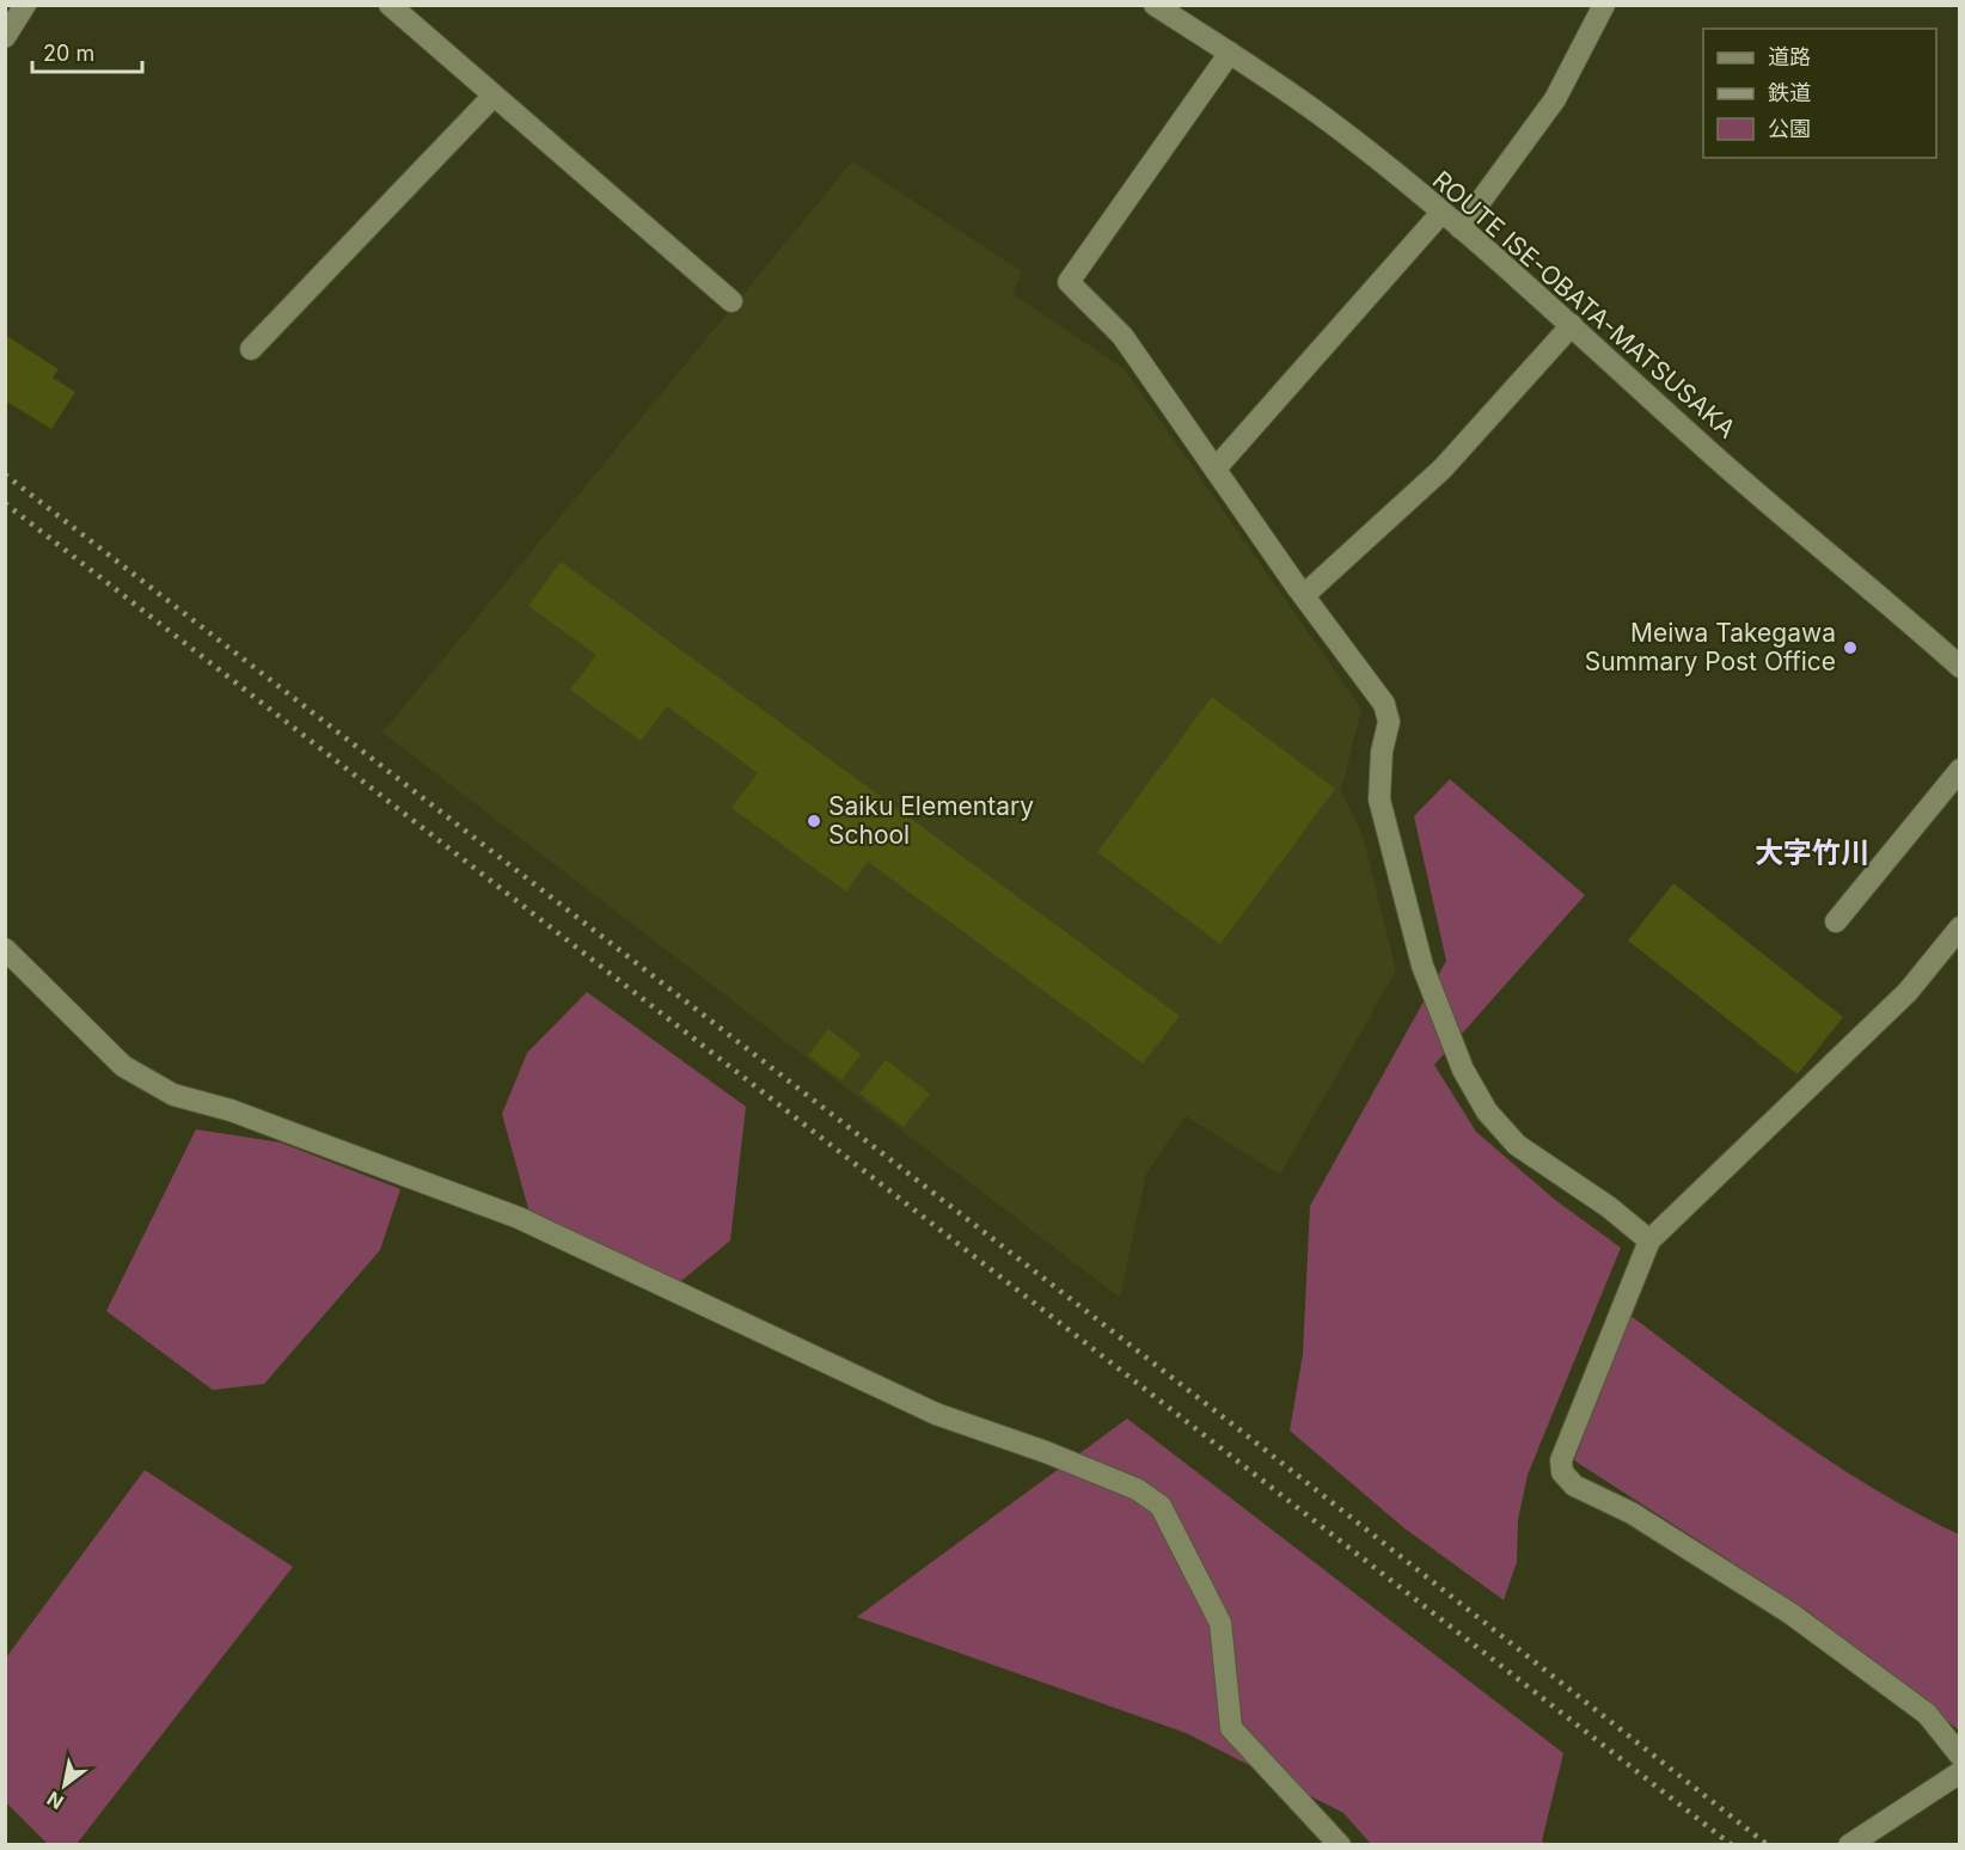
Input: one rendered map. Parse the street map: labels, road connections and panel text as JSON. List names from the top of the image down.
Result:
{
  "streets": {
    "street": ["ROUTE ISE-OBATA-MATSUSAKA"]
  },
  "districts": ["大字竹川"],
  "places": ["Meiwa Takegawa Summary Post Office", "Saiku Elementary School"],
  "legend": ["道路", "鉄道", "公園"],
  "scale_bar": "20 m",
  "north": "bottom left"
}
